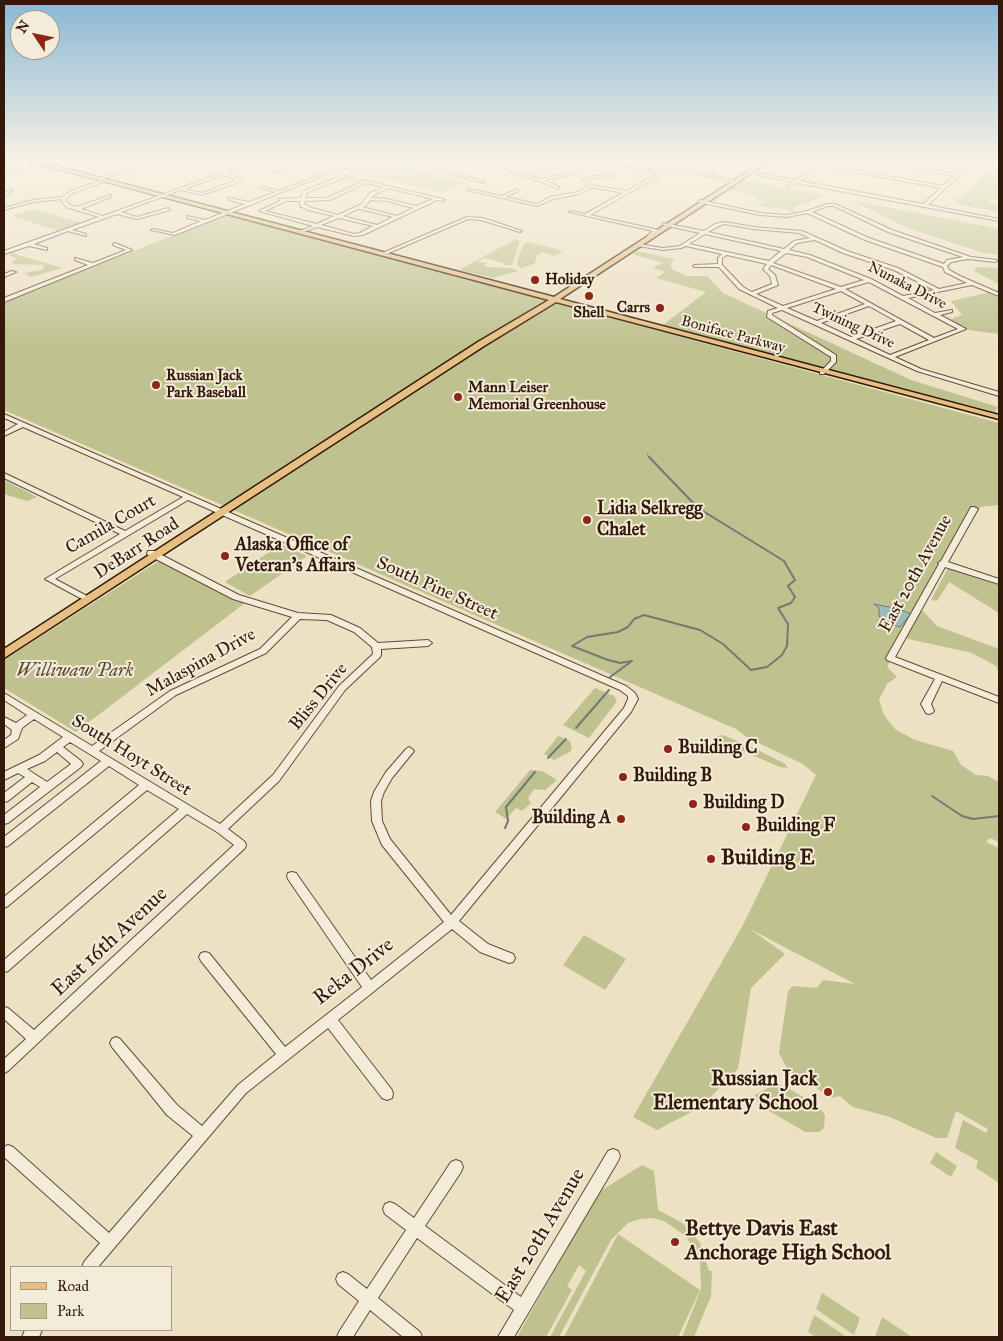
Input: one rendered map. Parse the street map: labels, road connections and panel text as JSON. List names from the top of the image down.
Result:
{
  "streets": {
    "main road": ["Boniface Parkway", "DeBarr Road"],
    "street": [
      "Nunaka Drive",
      "Twining Drive",
      "Camila Court",
      "East 20th Avenue",
      "South Pine Street",
      "Malaspina Drive",
      "Bliss Drive",
      "South Hoyt Street",
      "East 16th Avenue",
      "Reka Drive"
    ]
  },
  "crossings": [
    ["Nunaka Drive", "DeBarr Road"],
    ["Boniface Parkway", "DeBarr Road"],
    ["Camila Court", "DeBarr Road"],
    ["Camila Court", "South Pine Street"],
    ["DeBarr Road", "South Pine Street"],
    ["South Pine Street", "Reka Drive"],
    ["Malaspina Drive", "South Hoyt Street"],
    ["Bliss Drive", "South Hoyt Street"],
    ["South Hoyt Street", "East 16th Avenue"]
  ],
  "parks": ["Williwaw Park"],
  "places": [
    "Holiday",
    "Shell",
    "Carrs",
    "Russian Jack Park Baseball",
    "Mann Leiser Memorial Greenhouse",
    "Lidia Selkregg Chalet",
    "Alaska Office of Veteran's Affairs",
    "Building C",
    "Building B",
    "Building D",
    "Building A",
    "Building F",
    "Building E",
    "Russian Jack Elementary School",
    "Bettye Davis East Anchorage High School"
  ],
  "legend": ["Road", "Park"],
  "north": "top left"
}
